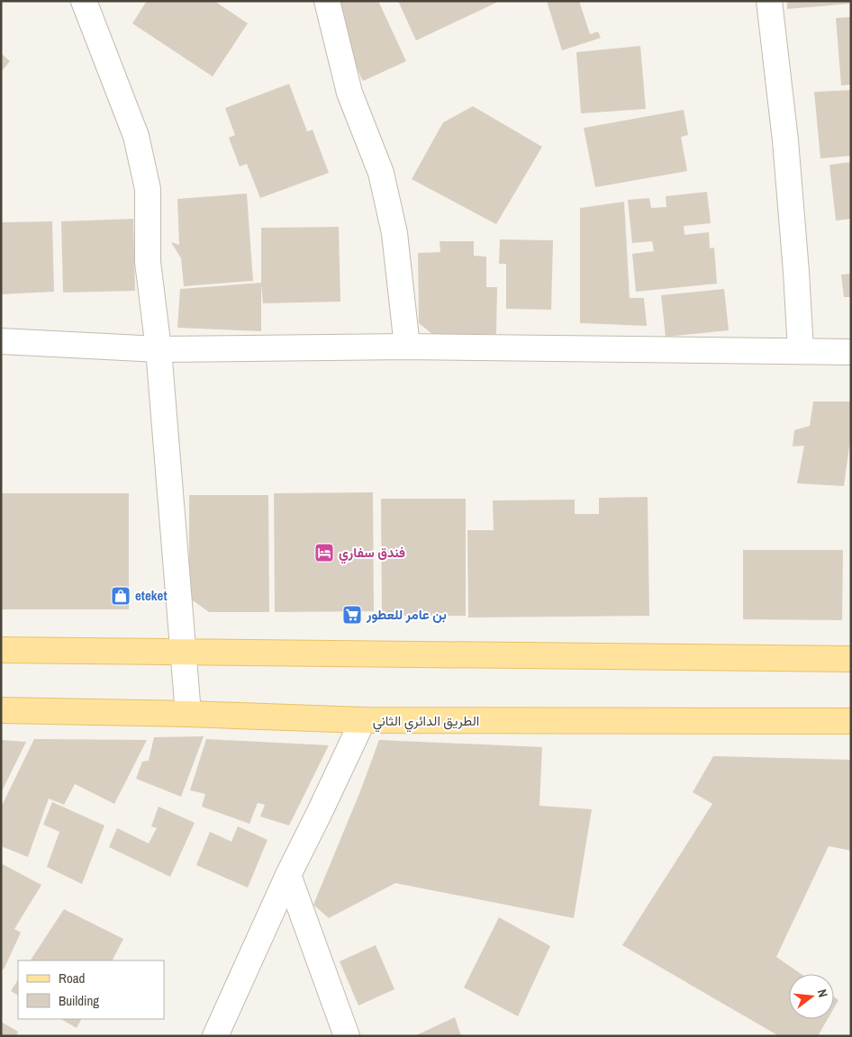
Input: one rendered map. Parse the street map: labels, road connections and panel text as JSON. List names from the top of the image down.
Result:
{
  "streets": {
    "main road": ["الطريق الدائري الثاني"]
  },
  "places": {
    "hotel": ["فندق سفاري"],
    "shop": ["eteket"],
    "supermarket": ["بن عامر للعطور"]
  },
  "legend": ["Road", "Building"],
  "north": "right"
}
